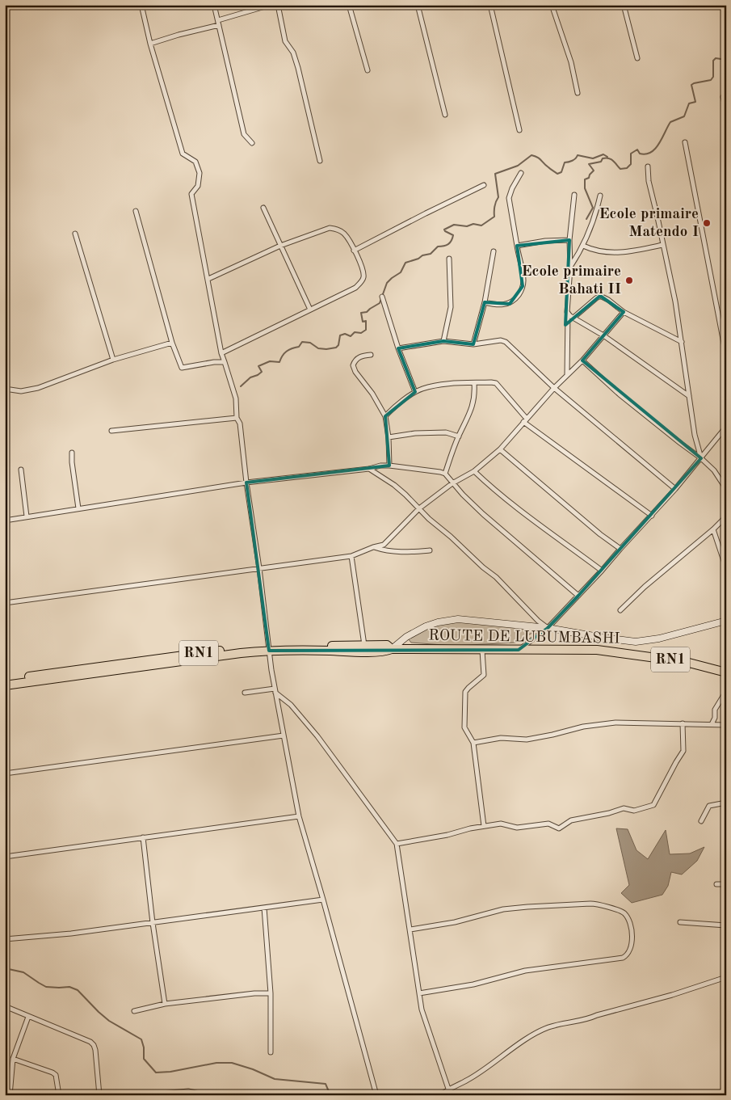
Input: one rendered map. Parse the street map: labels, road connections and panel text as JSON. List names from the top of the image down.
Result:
{
  "streets": {
    "highway": ["ROUTE DE LUBUMBASHI", "RN1"]
  },
  "places": ["Ecole primaire Matendo I", "Ecole primaire Bahati II"]
}
